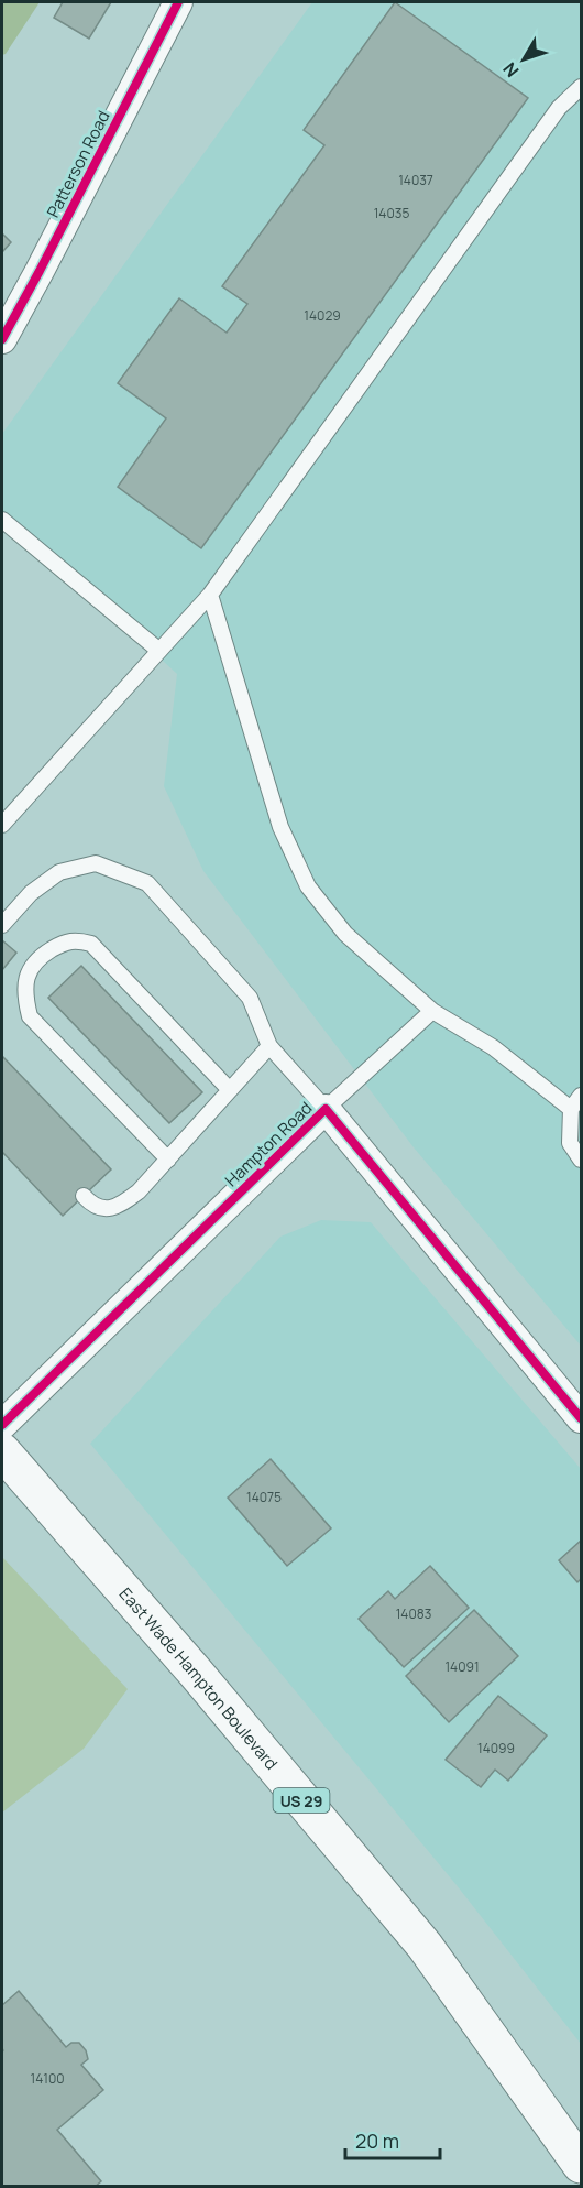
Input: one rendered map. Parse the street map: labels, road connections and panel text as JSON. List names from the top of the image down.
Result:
{
  "streets": {
    "main road": ["East Wade Hampton Boulevard", "US 29"],
    "street": ["Patterson Road", "Hampton Road"]
  },
  "house_numbers": [
    "14037",
    "14035",
    "14029",
    "14075",
    "14083",
    "14091",
    "14099",
    "14100"
  ],
  "scale_bar": "20 m",
  "north": "bottom left"
}
